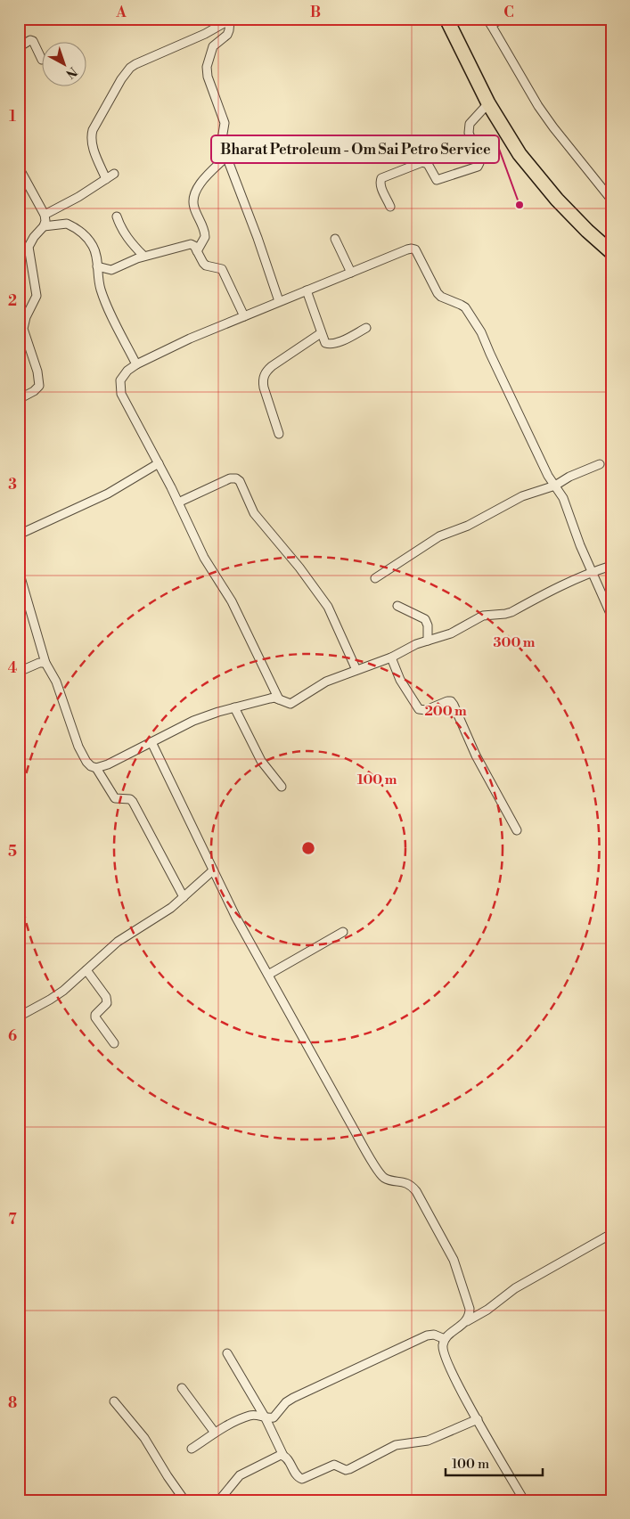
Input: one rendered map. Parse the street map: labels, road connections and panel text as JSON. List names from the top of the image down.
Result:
{
  "places": ["Bharat Petroleum - Om Sai Petro Service"],
  "scale_bar": "100 m",
  "north": "bottom right",
  "grid": {
    "columns": ["A", "B", "C"],
    "rows": [
      "1",
      "2",
      "3",
      "4",
      "5",
      "6",
      "7",
      "8"
    ]
  },
  "rings": ["300 m", "200 m", "100 m"]
}
